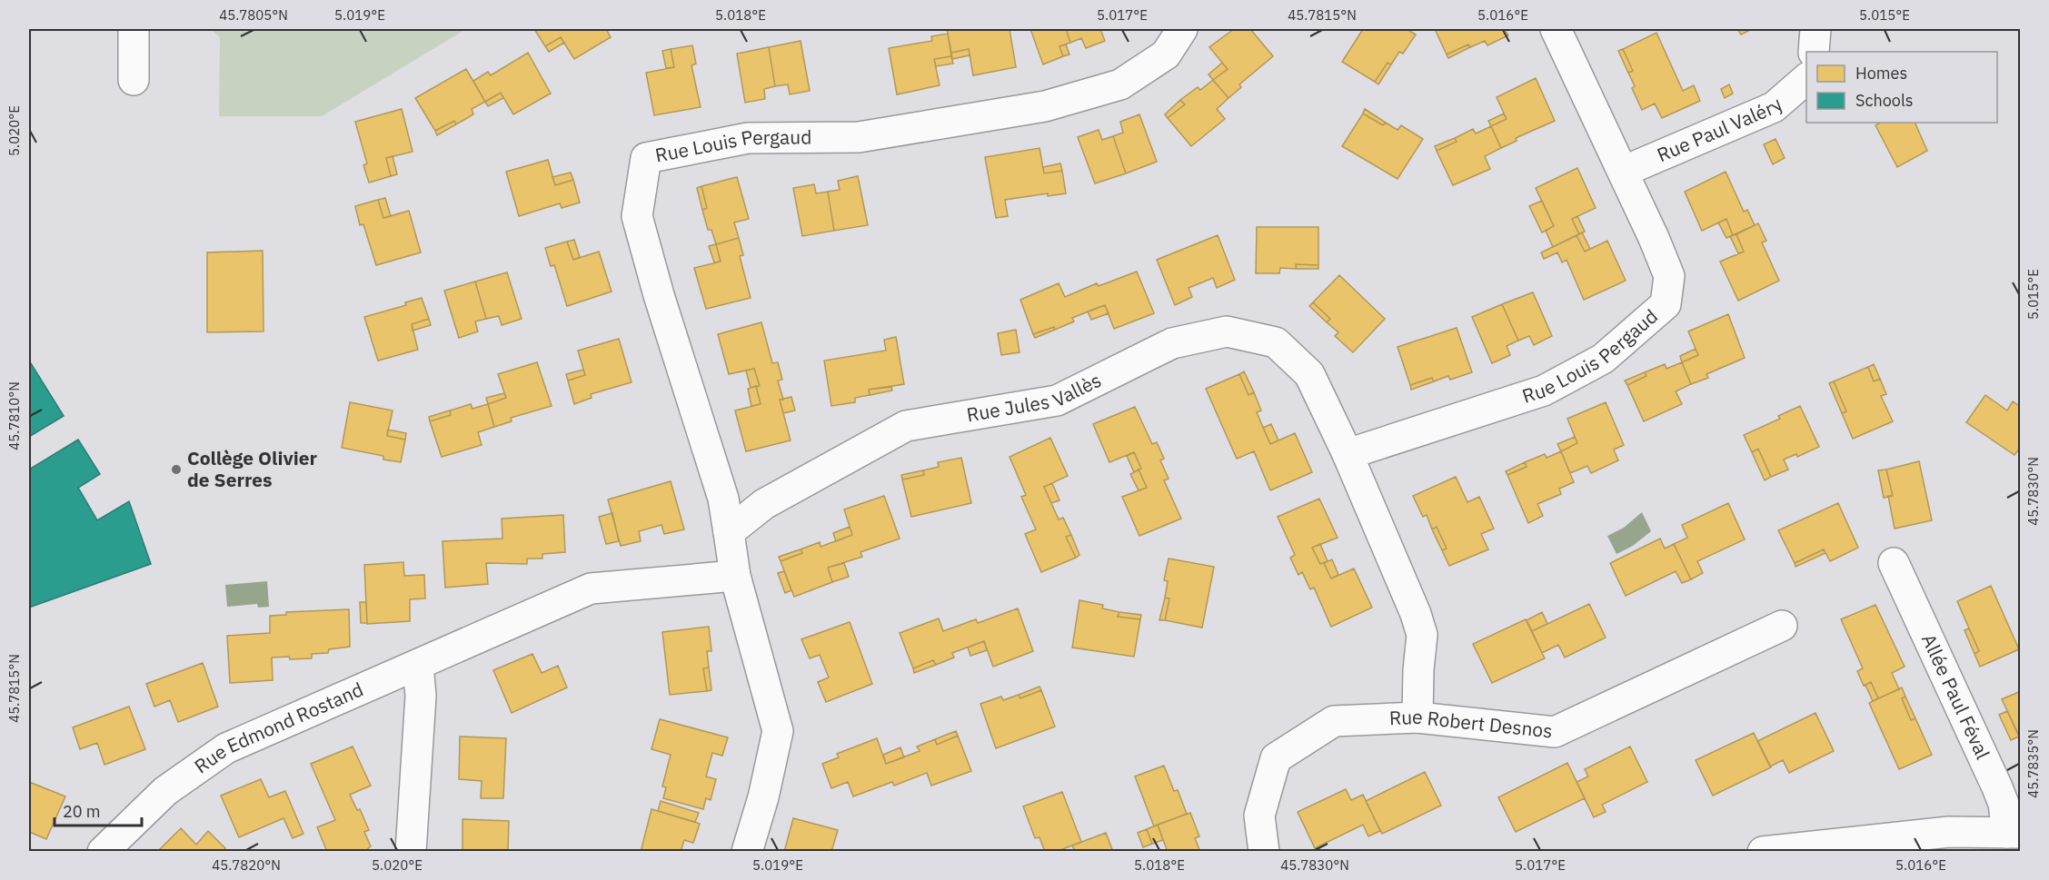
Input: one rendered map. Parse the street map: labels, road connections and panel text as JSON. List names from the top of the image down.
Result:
{
  "streets": {
    "street": [
      "Rue Paul Valéry",
      "Rue Louis Pergaud",
      "Rue Jules Vallès",
      "Allée Paul Féval",
      "Rue Robert Desnos",
      "Rue Edmond Rostand"
    ]
  },
  "crossings": [
    ["Rue Paul Valéry", "Rue Louis Pergaud"],
    ["Rue Louis Pergaud", "Rue Jules Vallès"],
    ["Rue Jules Vallès", "Rue Robert Desnos"]
  ],
  "places": ["Collège Olivier de Serres"],
  "legend": ["Homes", "Schools"],
  "scale_bar": "20 m",
  "coordinates": [
    "45.7805°N",
    "5.019°E",
    "5.018°E",
    "5.017°E",
    "45.7815°N",
    "5.016°E",
    "5.015°E",
    "5.020°E",
    "45.7810°N",
    "45.7830°N",
    "45.7835°N",
    "45.7820°N"
  ]
}
